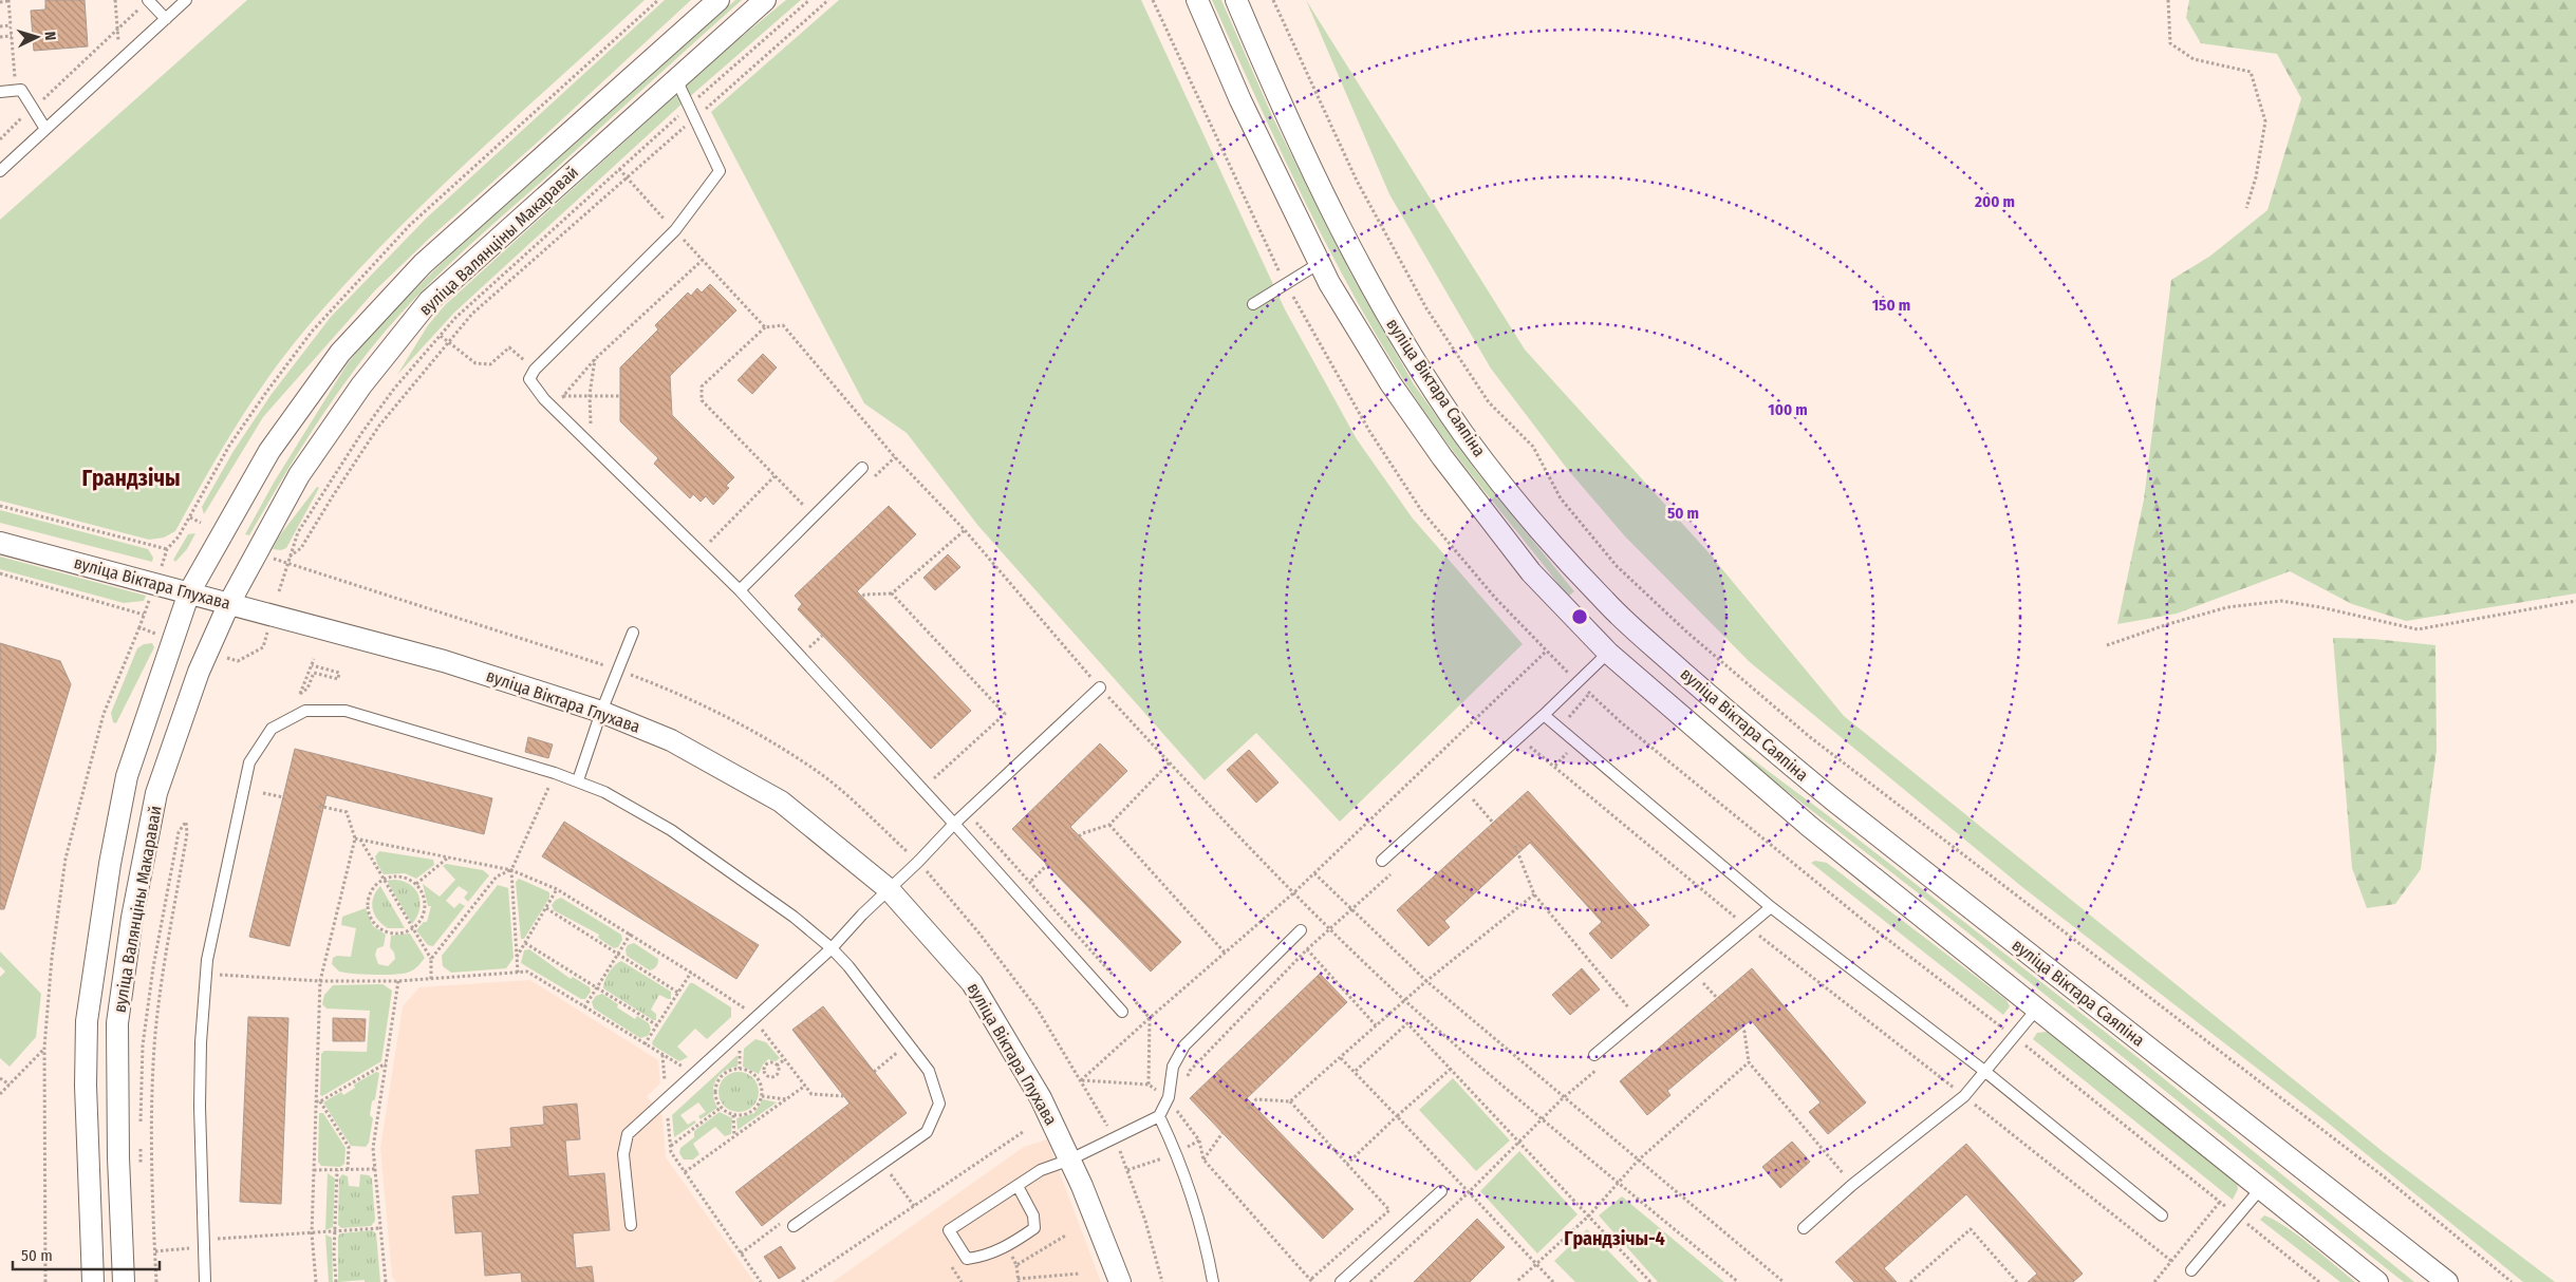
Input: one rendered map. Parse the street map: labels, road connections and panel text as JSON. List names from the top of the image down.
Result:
{
  "streets": {
    "street": ["вуліца Валянціны Макаравай", "вуліца Віктара Саяпіна", "вуліца Віктара Глухава"]
  },
  "crossings": [
    ["вуліца Валянціны Макаравай", "вуліца Віктара Глухава"]
  ],
  "districts": ["Грандзічы", "Грандзічы-4"],
  "scale_bar": "50 m",
  "north": "right",
  "rings": [
    "200 m",
    "150 m",
    "100 m",
    "50 m"
  ]
}
